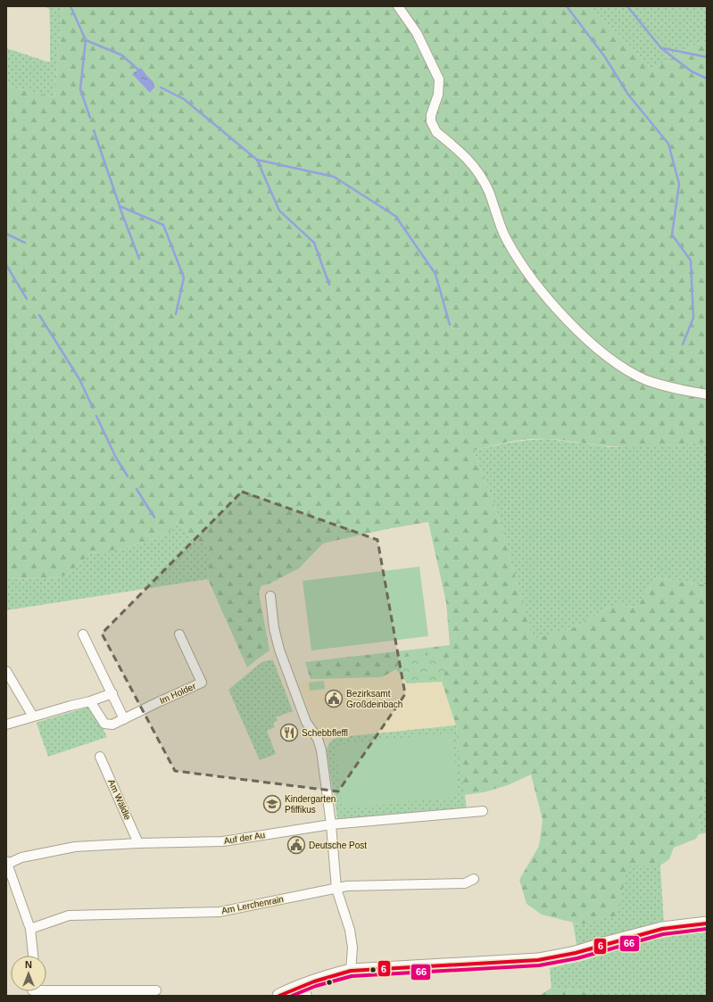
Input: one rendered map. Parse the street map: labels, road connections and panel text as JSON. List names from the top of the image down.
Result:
{
  "streets": {
    "street": [
      "Im Holder",
      "Am Wäldle",
      "Auf der Au",
      "Am Lerchenrain"
    ]
  },
  "crossings": [
    ["Am Wäldle", "Auf der Au"]
  ],
  "places": {
    "public building": ["Bezirksamt Großdeinbach", "Deutsche Post"],
    "restaurant": ["Schebbfleffl"],
    "school or university": ["Kindergarten Pfiffikus"]
  },
  "lines": ["transit line 6", "transit line 66"],
  "north": "top"
}
